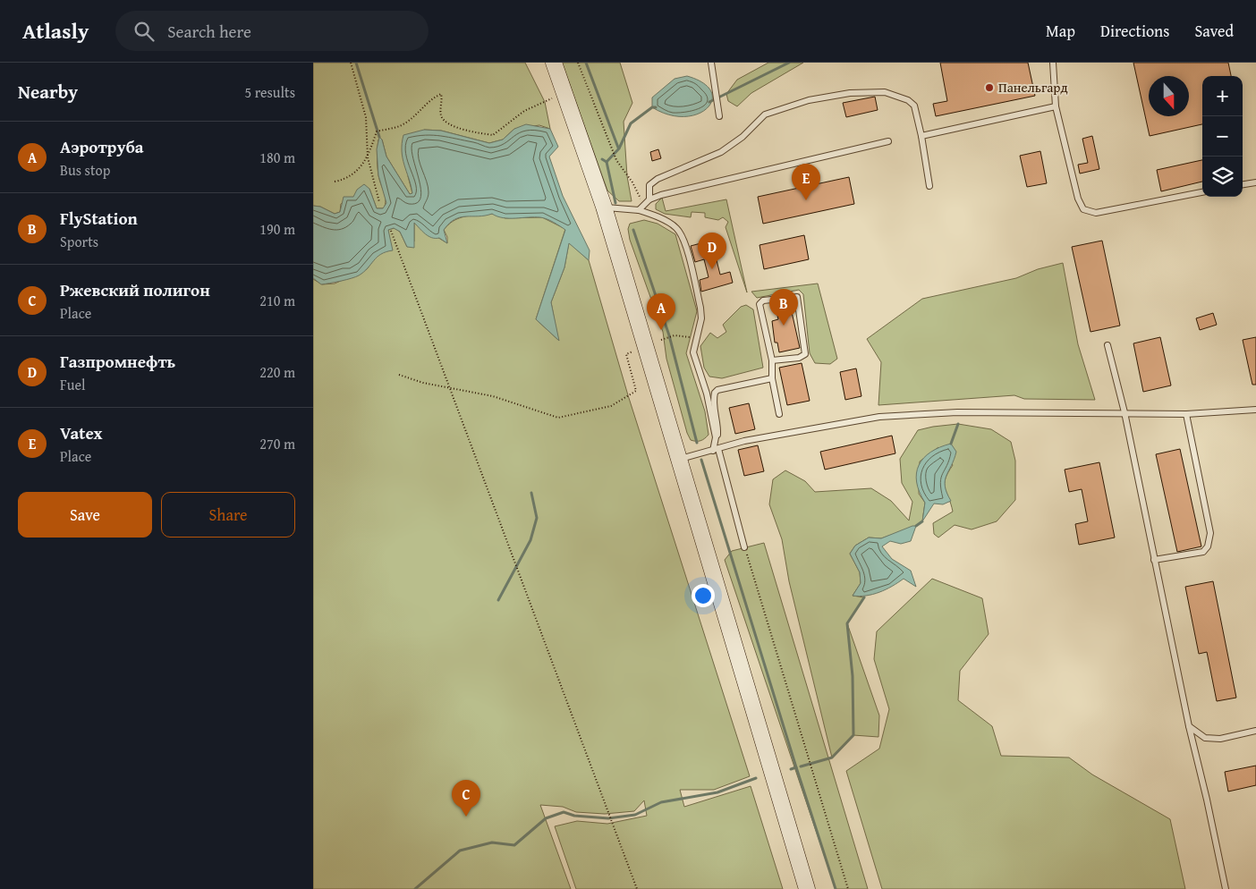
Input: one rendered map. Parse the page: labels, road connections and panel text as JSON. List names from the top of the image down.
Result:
{
  "places": ["Панельгард"],
  "north": "bottom",
  "page": {
    "header": "Atlasly",
    "search": "Search here",
    "nav": ["Map", "Directions", "Saved"],
    "heading": ["Nearby", "5 results"],
    "map_buttons": ["+", "−"],
    "list": [
      {
        "mark": "A",
        "name": "Аэротруба",
        "note": "Bus stop",
        "value": "180 m"
      },
      {
        "mark": "B",
        "name": "FlyStation",
        "note": "Sports",
        "value": "190 m"
      },
      {
        "mark": "C",
        "name": "Ржевский полигон",
        "note": "Place",
        "value": "210 m"
      },
      {
        "mark": "D",
        "name": "Газпромнефть",
        "note": "Fuel",
        "value": "220 m"
      },
      {
        "mark": "E",
        "name": "Vatex",
        "note": "Place",
        "value": "270 m"
      }
    ],
    "pins": [
      "E",
      "D",
      "B",
      "A",
      "C"
    ],
    "buttons": ["Save", "Share"]
  }
}
